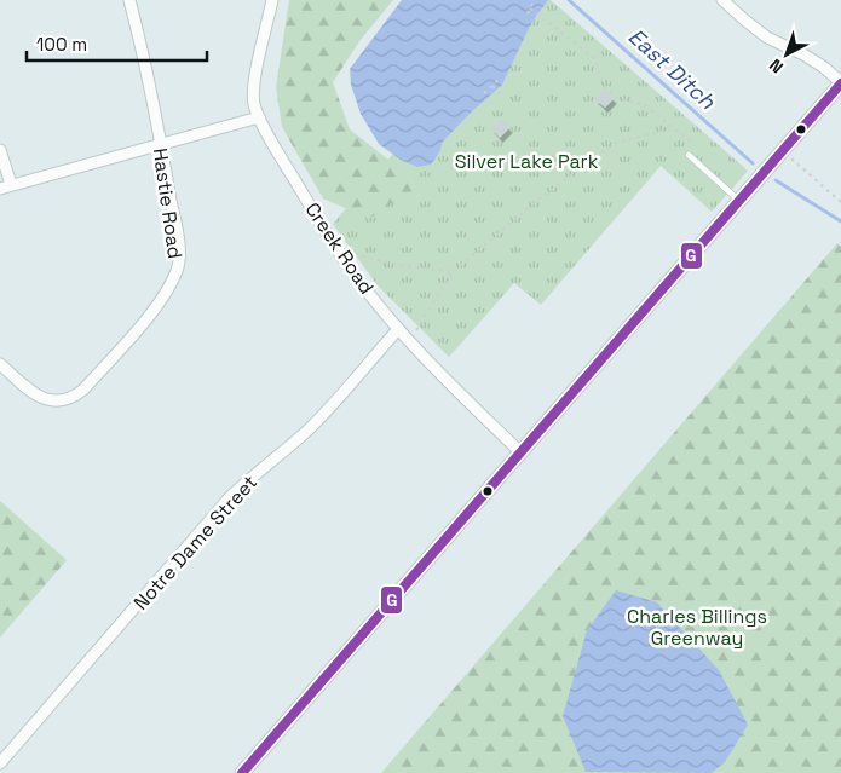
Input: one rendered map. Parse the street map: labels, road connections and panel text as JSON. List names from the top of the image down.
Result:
{
  "streets": {
    "street": ["Hastie Road", "Creek Road", "Notre Dame Street"]
  },
  "crossings": [
    ["Creek Road", "Notre Dame Street"]
  ],
  "water": ["East Ditch"],
  "parks": ["Silver Lake Park", "Charles Billings Greenway"],
  "lines": ["transit line G"],
  "scale_bar": "100 m",
  "north": "bottom left"
}
